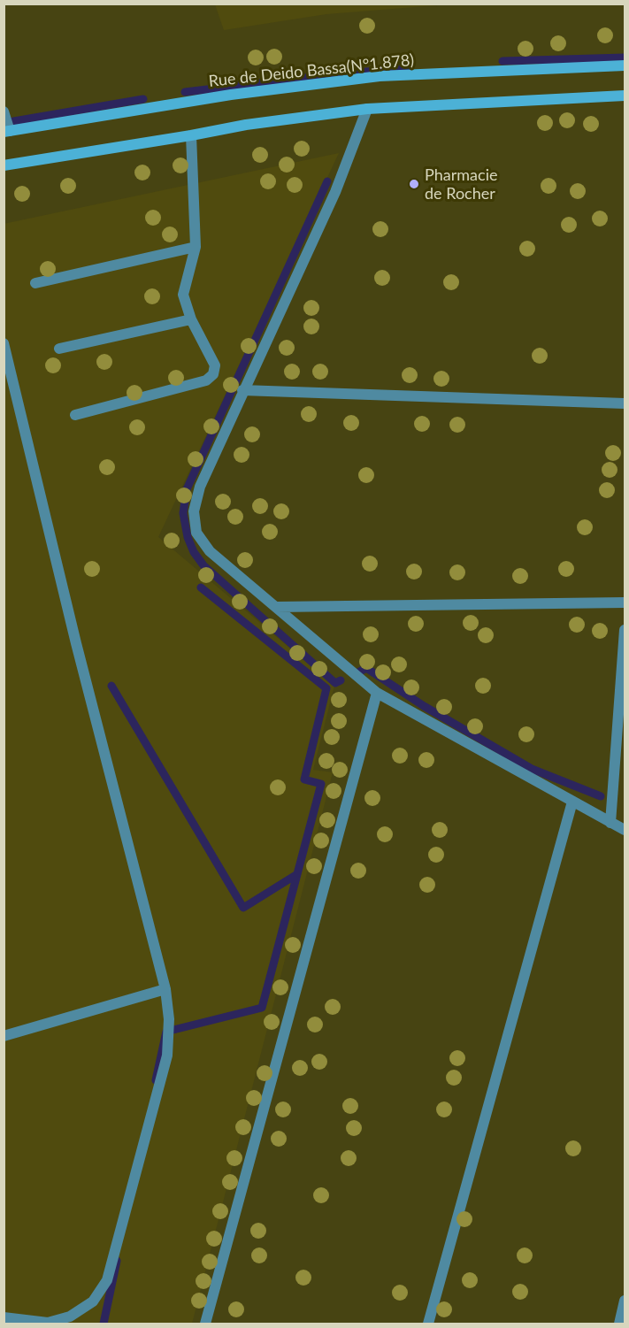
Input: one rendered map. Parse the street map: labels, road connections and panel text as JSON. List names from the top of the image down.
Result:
{
  "streets": {
    "main road": ["Rue de Deido Bassa(N°1.878)"]
  },
  "places": ["Pharmacie de Rocher"]
}
